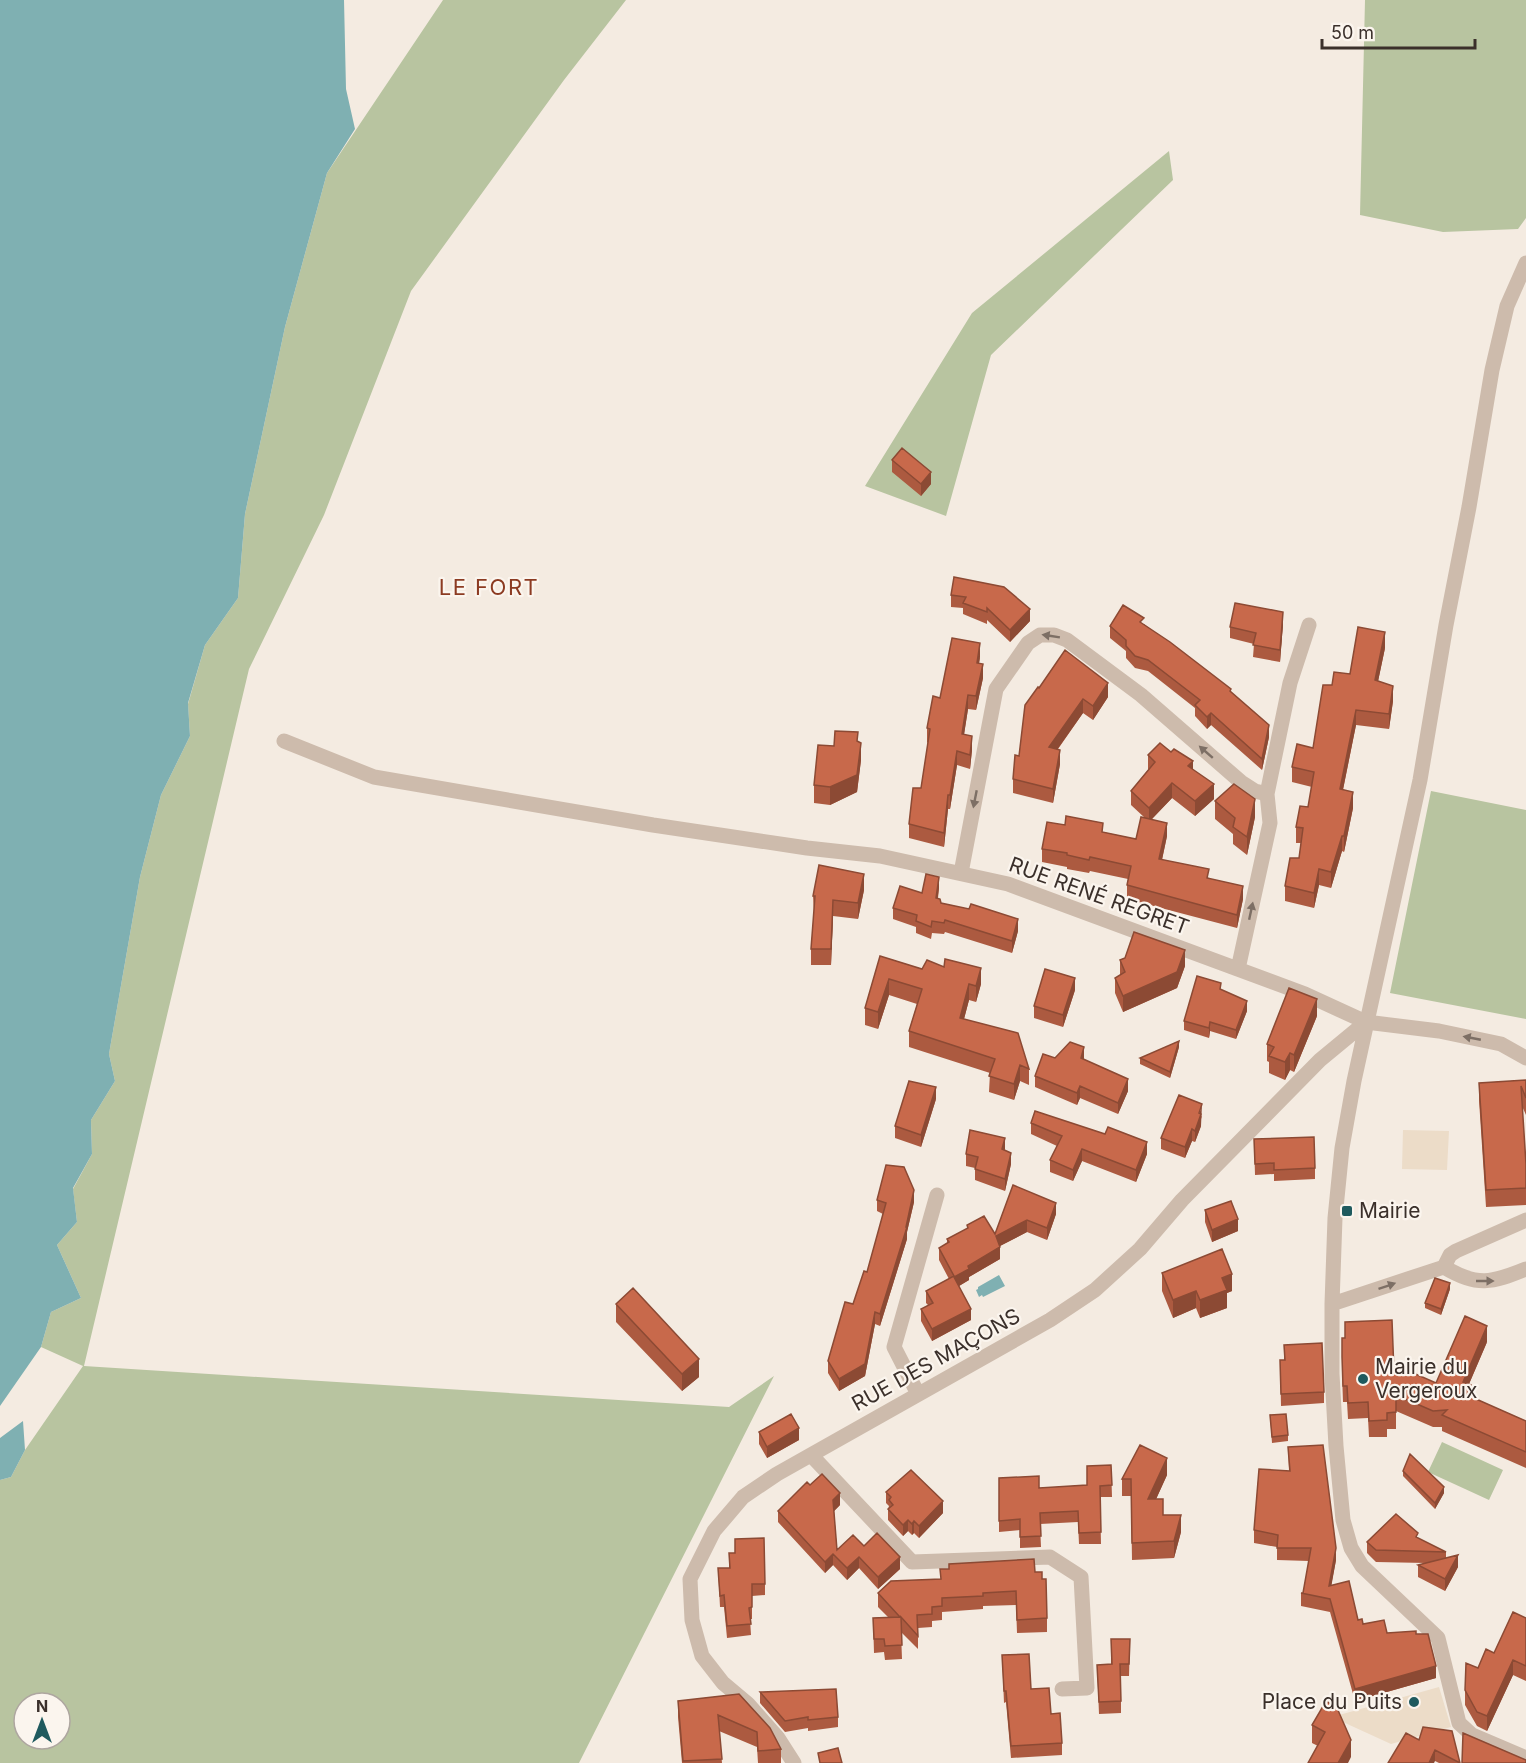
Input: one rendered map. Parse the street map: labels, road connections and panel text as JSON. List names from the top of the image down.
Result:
{
  "streets": {
    "street": ["RUE RENÉ REGRET", "RUE DES MAÇONS"]
  },
  "crossings": [
    ["RUE RENÉ REGRET", "RUE DES MAÇONS"]
  ],
  "districts": ["LE FORT"],
  "places": {
    "transit": ["Mairie"],
    "other": ["Mairie du Vergeroux", "Place du Puits"]
  },
  "scale_bar": "50 m",
  "north": "top"
}
